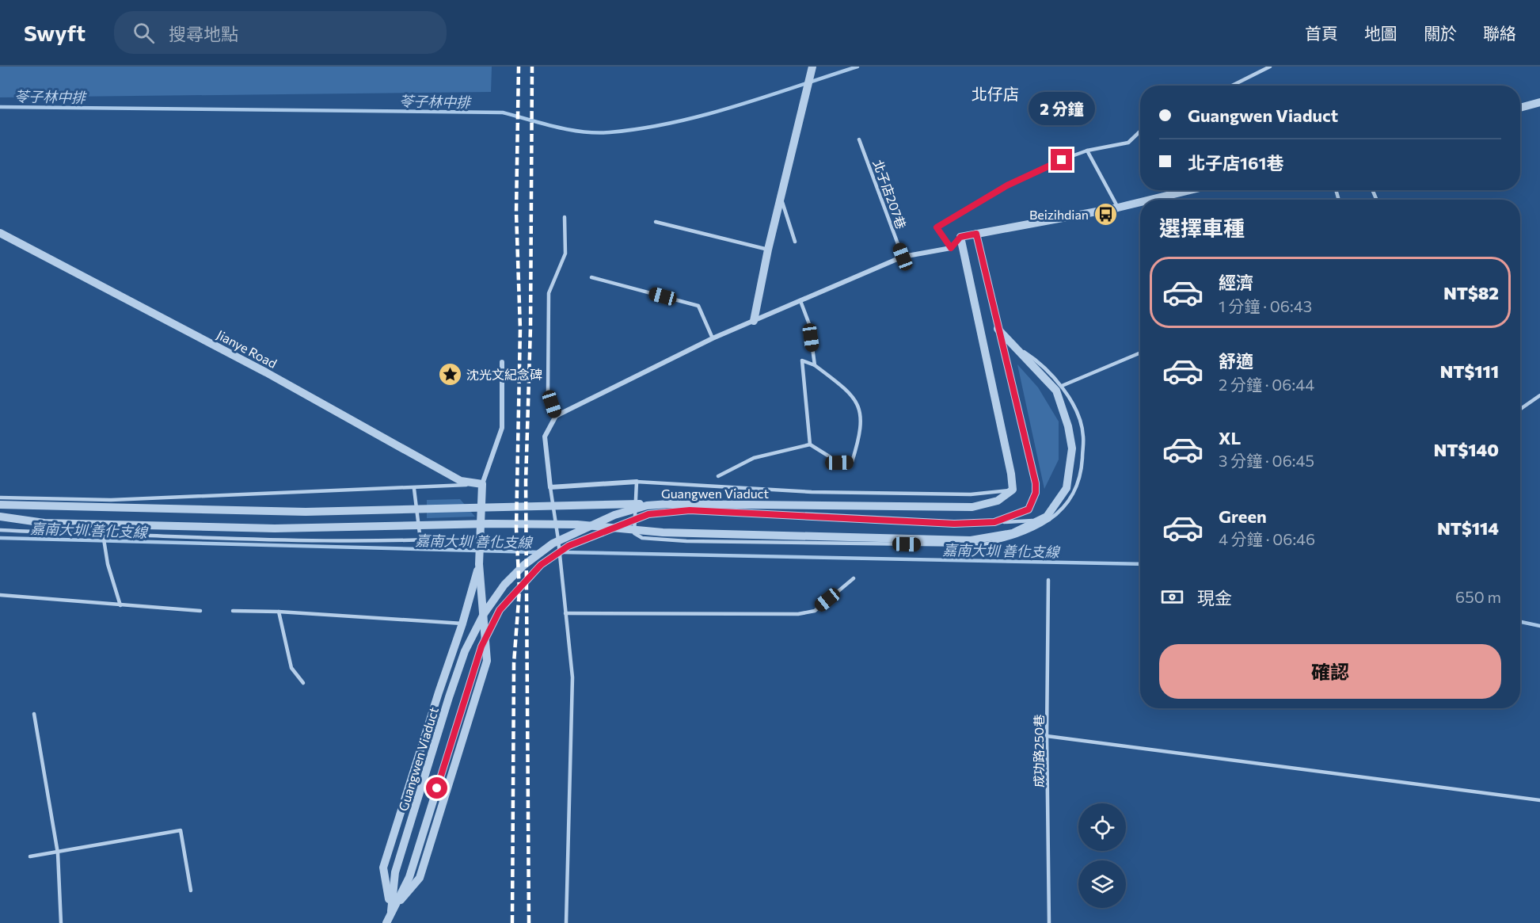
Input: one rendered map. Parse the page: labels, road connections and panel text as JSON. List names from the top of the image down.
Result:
{
  "streets": {
    "street": ["Jianye Road", "Guangwen Viaduct"],
    "lane": ["北子店207巷", "成功路250巷"]
  },
  "districts": ["北仔店"],
  "water": ["苓子林中排", "嘉南大圳 善化支線"],
  "places": {
    "bus stop": ["Beizihdian"],
    "place": ["沈光文紀念碑"]
  },
  "page": {
    "header": "Swyft",
    "search": "搜尋地點",
    "nav": [
      "首頁",
      "地圖",
      "關於",
      "聯絡"
    ],
    "banner": ["Guangwen Viaduct", "北子店161巷"],
    "bubble": "2 分鐘",
    "heading": "選擇車種",
    "list": [
      {
        "name": "經濟",
        "note": "1 分鐘 · 06:43",
        "value": "NT$82"
      },
      {
        "name": "舒適",
        "note": "2 分鐘 · 06:44",
        "value": "NT$111"
      },
      {
        "name": "XL",
        "note": "3 分鐘 · 06:45",
        "value": "NT$140"
      },
      {
        "name": "Green",
        "note": "4 分鐘 · 06:46",
        "value": "NT$114"
      }
    ],
    "pay": ["現金", "650 m"],
    "buttons": "確認"
  }
}
